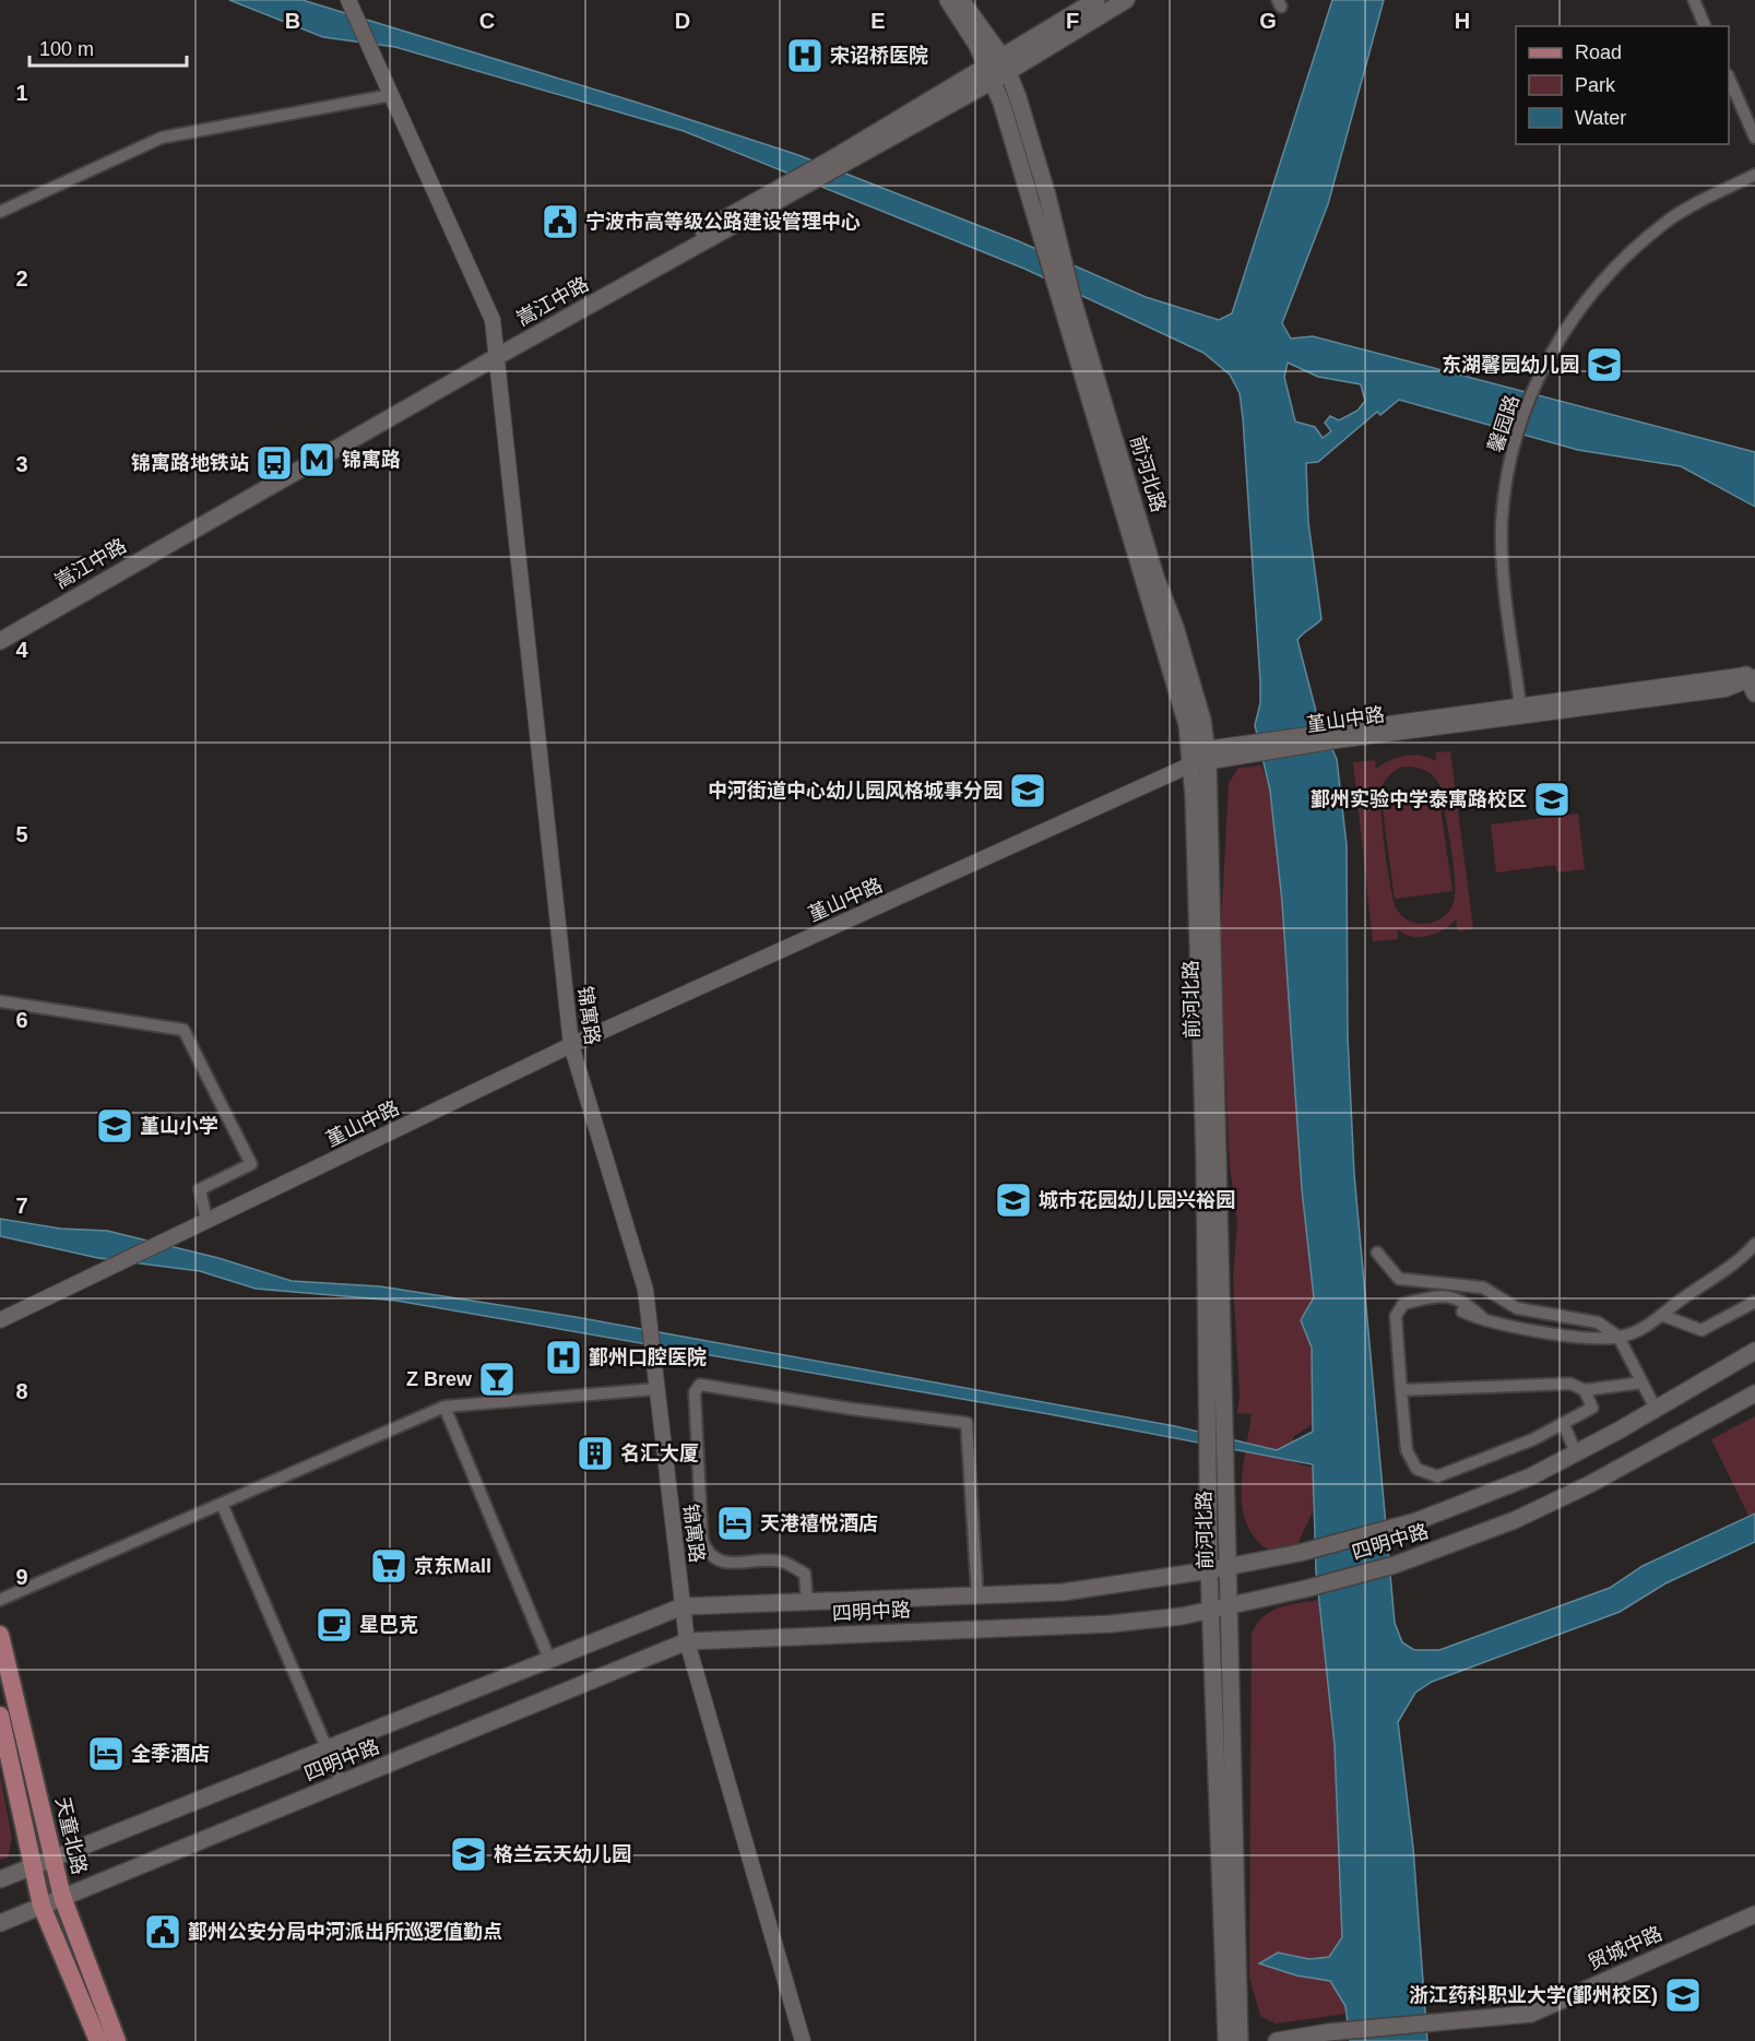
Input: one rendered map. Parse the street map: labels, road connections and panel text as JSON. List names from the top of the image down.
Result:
{
  "streets": {
    "main road": [
      "嵩江中路",
      "前河北路",
      "四明中路",
      "天童北路",
      "贸城中路"
    ],
    "street": ["馨园路", "堇山中路", "锦寓路"]
  },
  "crossings": [
    ["嵩江中路", "前河北路"],
    ["嵩江中路", "锦寓路"],
    ["馨园路", "堇山中路"],
    ["前河北路", "堇山中路"],
    ["前河北路", "四明中路"],
    ["堇山中路", "锦寓路"],
    ["锦寓路", "四明中路"],
    ["四明中路", "天童北路"]
  ],
  "places": {
    "hospital": ["宋诏桥医院", "鄞州口腔医院"],
    "public building": ["宁波市高等级公路建设管理中心", "鄞州公安分局中河派出所巡逻值勤点"],
    "school or university": [
      "东湖馨园幼儿园",
      "中河街道中心幼儿园风格城事分园",
      "鄞州实验中学泰寓路校区",
      "堇山小学",
      "城市花园幼儿园兴裕园",
      "格兰云天幼儿园",
      "浙江药科职业大学(鄞州校区)"
    ],
    "metro station": ["锦寓路"],
    "bus stop": ["锦寓路地铁站"],
    "bar": ["Z Brew"],
    "building": ["名汇大厦"],
    "hotel": ["天港禧悦酒店", "全季酒店"],
    "supermarket": ["京东Mall"],
    "cafe": ["星巴克"]
  },
  "legend": ["Road", "Park", "Water"],
  "scale_bar": "100 m",
  "grid": {
    "columns": [
      "B",
      "C",
      "D",
      "E",
      "F",
      "G",
      "H"
    ],
    "rows": [
      "1",
      "2",
      "3",
      "4",
      "5",
      "6",
      "7",
      "8",
      "9"
    ]
  }
}
